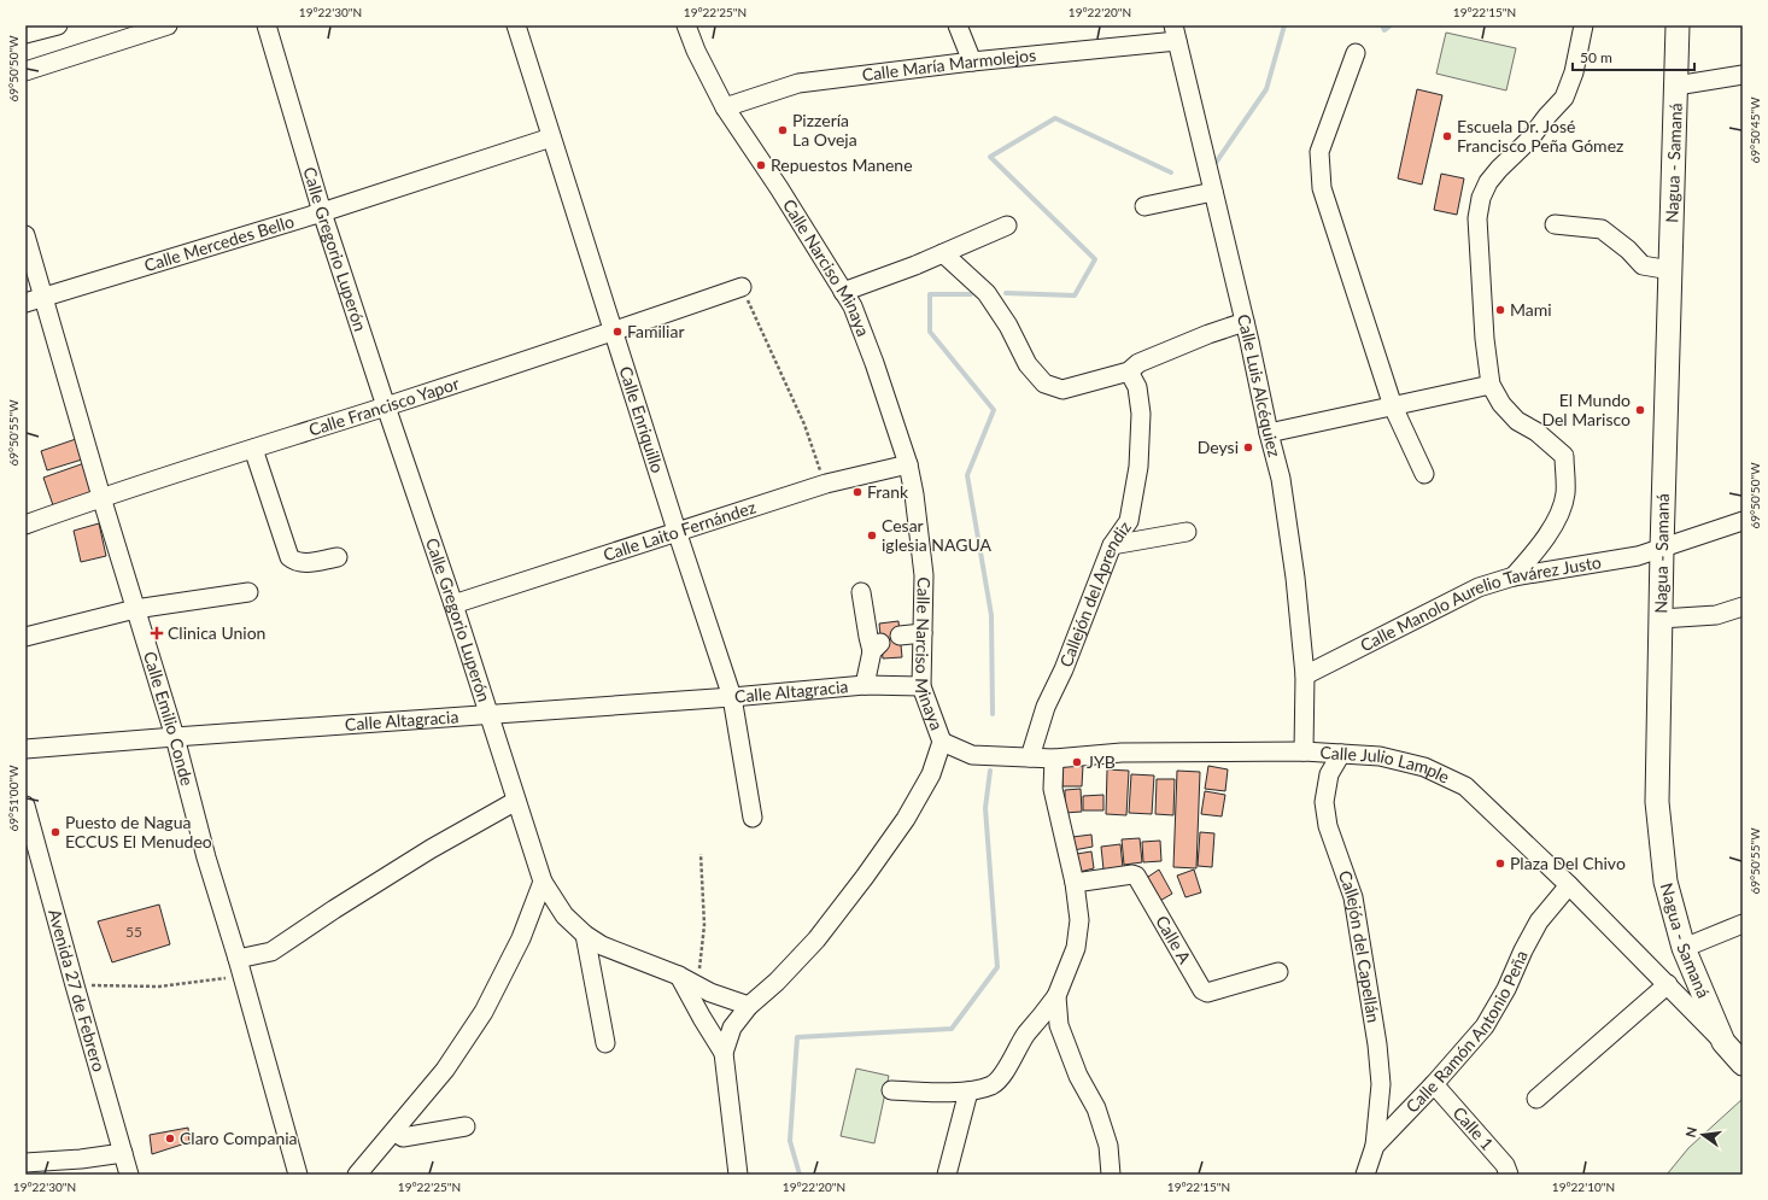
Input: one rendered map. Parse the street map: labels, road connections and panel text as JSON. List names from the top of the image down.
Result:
{
  "streets": {
    "main road": ["Nagua - Samaná"],
    "street": [
      "Calle María Marmolejos",
      "Calle Mercedes Bello",
      "Calle Gregorio Luperón",
      "Calle Narciso Minaya",
      "Calle Luis Alcéquiez",
      "Calle Francisco Yapor",
      "Calle Enriquillo",
      "Calle Laito Fernández",
      "Callejón del Aprendiz",
      "Calle Manolo Aurelio Tavárez Justo",
      "Calle Altagracia",
      "Calle Emilio Conde",
      "Calle Julio Lample",
      "Calle A",
      "Callejón del Capellán",
      "Avenida 27 de Febrero",
      "Calle Ramón Antonio Peña",
      "Calle 1"
    ]
  },
  "crossings": [
    ["Calle María Marmolejos", "Calle Narciso Minaya"],
    ["Calle María Marmolejos", "Calle Luis Alcéquiez"],
    ["Nagua - Samaná", "Calle Manolo Aurelio Tavárez Justo"],
    ["Nagua - Samaná", "Calle Julio Lample"],
    ["Calle Mercedes Bello", "Calle Gregorio Luperón"],
    ["Calle Mercedes Bello", "Calle Enriquillo"],
    ["Calle Mercedes Bello", "Calle Emilio Conde"],
    ["Calle Gregorio Luperón", "Calle Narciso Minaya"],
    ["Calle Gregorio Luperón", "Calle Francisco Yapor"],
    ["Calle Gregorio Luperón", "Calle Laito Fernández"],
    ["Calle Gregorio Luperón", "Calle Altagracia"],
    ["Calle Narciso Minaya", "Calle Laito Fernández"],
    ["Calle Narciso Minaya", "Calle Altagracia"],
    ["Calle Narciso Minaya", "Calle Julio Lample"],
    ["Calle Luis Alcéquiez", "Calle Manolo Aurelio Tavárez Justo"],
    ["Calle Luis Alcéquiez", "Calle Julio Lample"],
    ["Calle Francisco Yapor", "Calle Enriquillo"],
    ["Calle Francisco Yapor", "Calle Emilio Conde"],
    ["Calle Enriquillo", "Calle Laito Fernández"],
    ["Calle Enriquillo", "Calle Altagracia"],
    ["Callejón del Aprendiz", "Calle Julio Lample"],
    ["Calle Altagracia", "Calle Emilio Conde"],
    ["Calle Julio Lample", "Callejón del Capellán"],
    ["Calle Julio Lample", "Calle Ramón Antonio Peña"],
    ["Callejón del Capellán", "Calle Ramón Antonio Peña"],
    ["Calle Ramón Antonio Peña", "Calle 1"]
  ],
  "places": {
    "other": [
      "Pizzería La Oveja",
      "Escuela Dr. José Francisco Peña Gómez",
      "Repuestos Manene",
      "Mami",
      "Familiar",
      "El Mundo Del Marisco",
      "Deysi",
      "Frank",
      "Cesar iglesia NAGUA",
      "JYB",
      "Puesto de Nagua ECCUS El Menudeo",
      "Plaza Del Chivo",
      "Claro Compania"
    ],
    "health": ["Clinica Union"]
  },
  "house_numbers": ["55"],
  "scale_bar": "50 m",
  "north": "left",
  "coordinates": [
    "19°22'30\"N",
    "19°22'25\"N",
    "19°22'20\"N",
    "19°22'15\"N",
    "69°50'50\"W",
    "69°50'45\"W",
    "69°50'55\"W",
    "69°51'00\"W",
    "19°22'10\"N"
  ]
}
